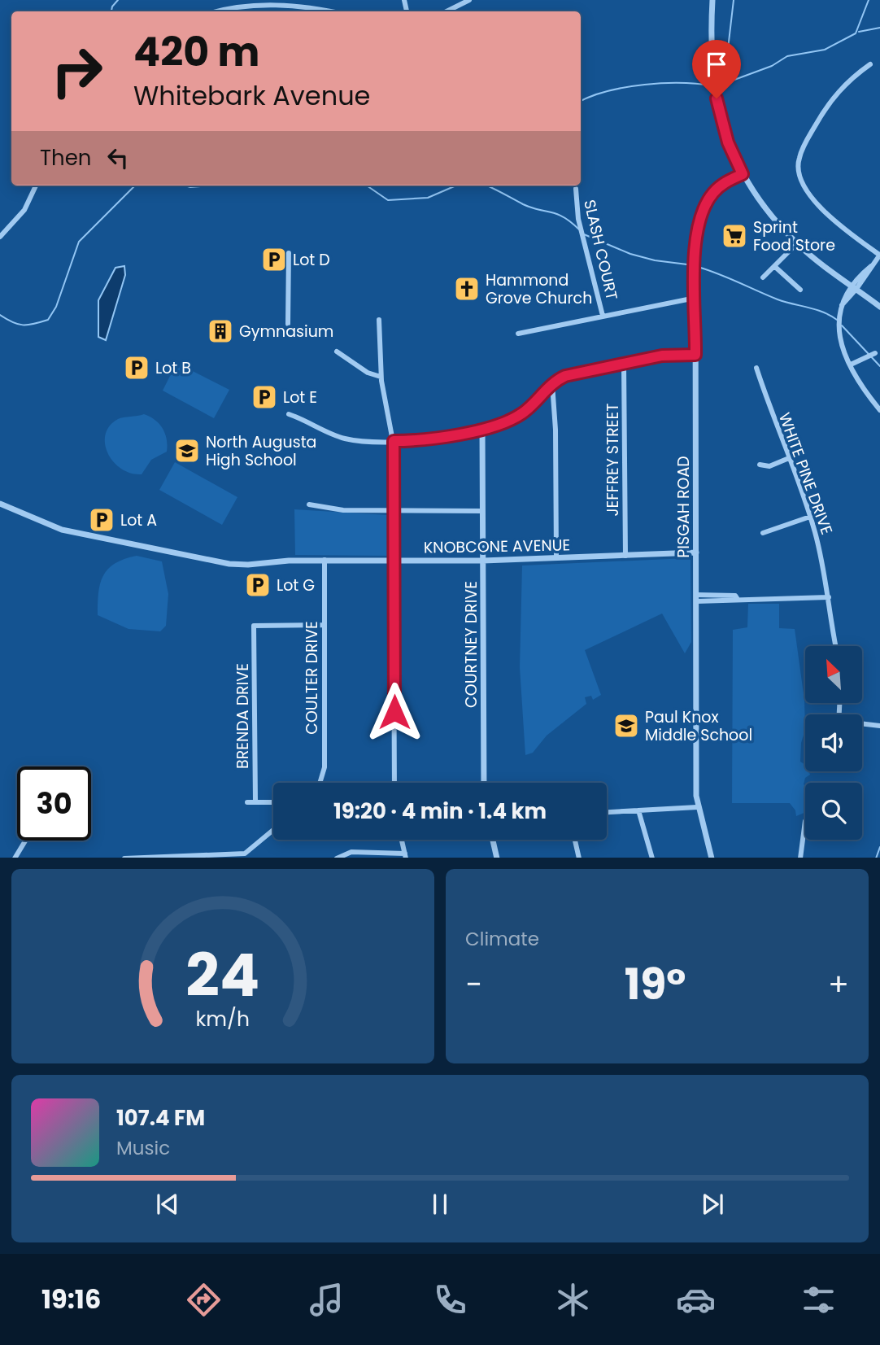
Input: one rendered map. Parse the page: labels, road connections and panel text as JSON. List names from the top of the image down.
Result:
{
  "streets": {
    "street": [
      "SLASH COURT",
      "JEFFREY STREET",
      "WHITE PINE DRIVE",
      "PISGAH ROAD",
      "KNOBCONE AVENUE",
      "COURTNEY DRIVE",
      "COULTER DRIVE",
      "BRENDA DRIVE"
    ]
  },
  "crossings": [
    ["JEFFREY STREET", "KNOBCONE AVENUE"],
    ["PISGAH ROAD", "KNOBCONE AVENUE"],
    ["KNOBCONE AVENUE", "COURTNEY DRIVE"],
    ["KNOBCONE AVENUE", "COULTER DRIVE"],
    ["COULTER DRIVE", "BRENDA DRIVE"]
  ],
  "places": {
    "supermarket": ["Sprint Food Store"],
    "parking": [
      "Lot D",
      "Lot B",
      "Lot E",
      "Lot A",
      "Lot G"
    ],
    "church": ["Hammond Grove Church"],
    "building": ["Gymnasium"],
    "school or university": ["North Augusta High School", "Paul Knox Middle School"]
  },
  "north": "top left",
  "page": {
    "turn": ["420 m", "Whitebark Avenue"],
    "then": "Then",
    "limit": "30",
    "trip": "19:20 · 4 min · 1.4 km",
    "tile": "Climate",
    "heat": ["−", "19°", "+"],
    "song": ["107.4 FM", "Music"],
    "tabs": "19:16",
    "gauge": ["24", "km/h"]
  }
}
